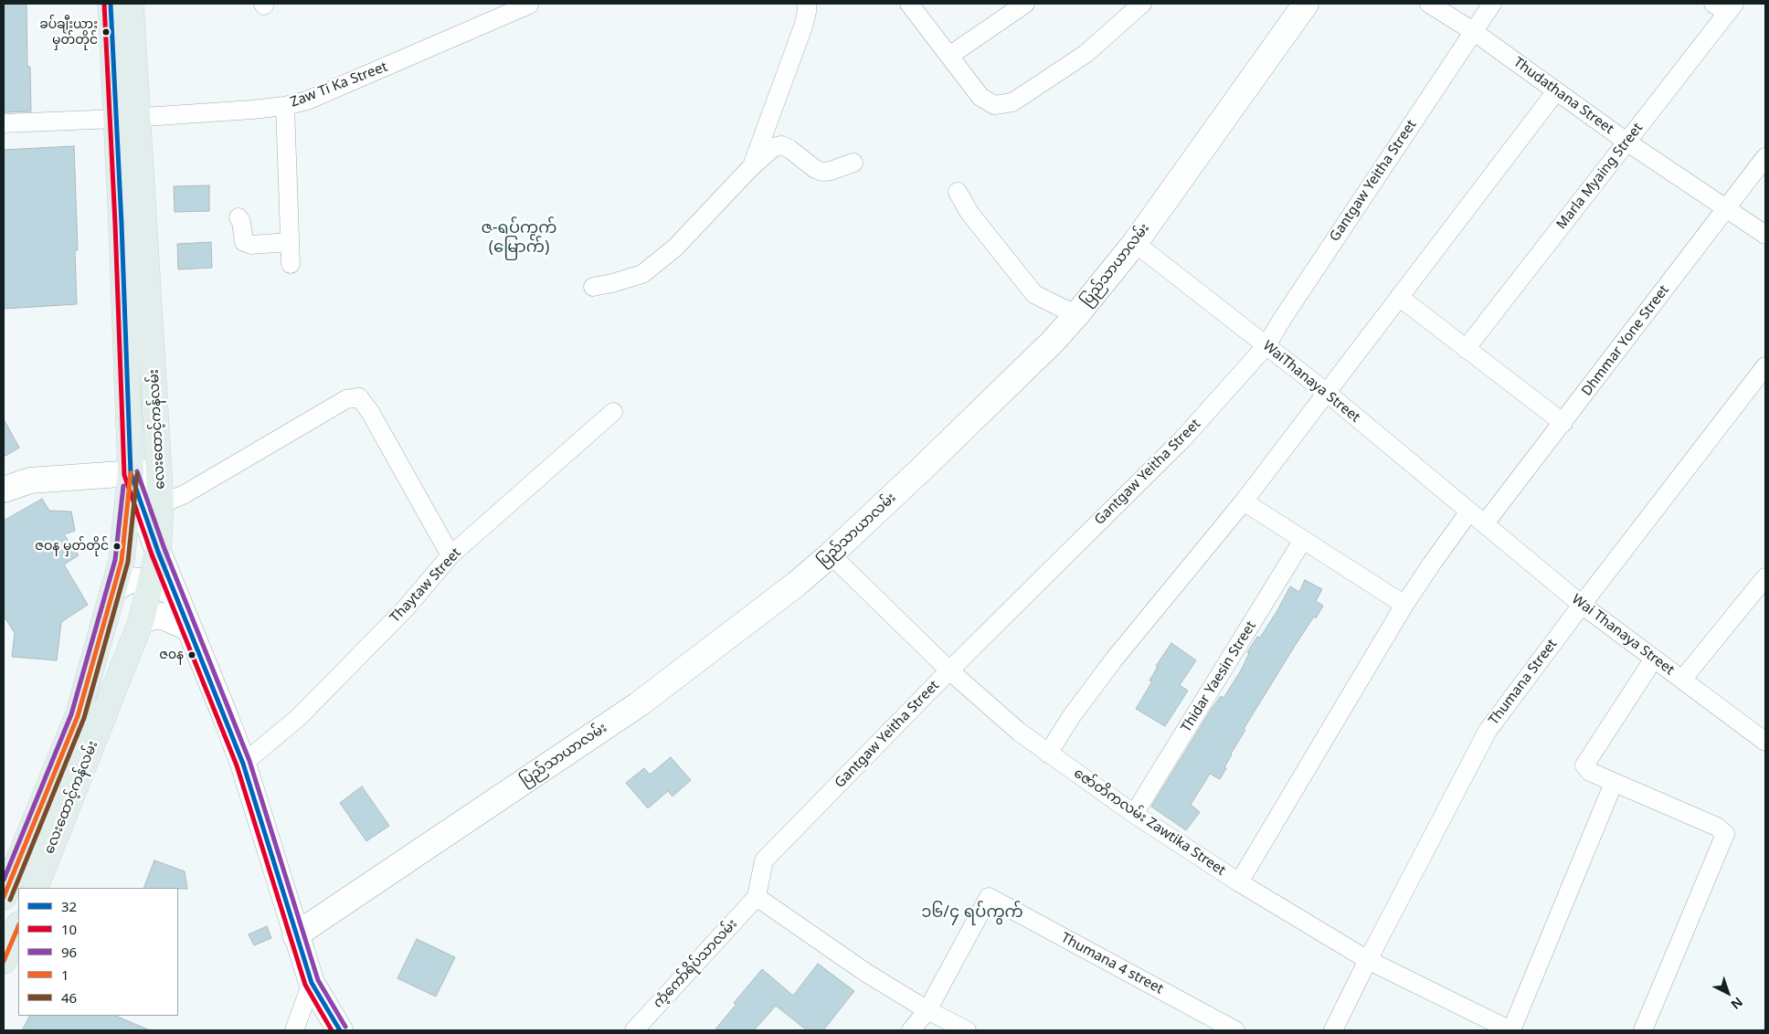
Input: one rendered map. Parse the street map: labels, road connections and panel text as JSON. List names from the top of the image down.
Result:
{
  "streets": {
    "main road": ["လေးထောင့်ကန်လမ်း"],
    "street": [
      "Zaw Ti Ka Street",
      "Thudathana Street",
      "Marla Myaing Street",
      "Gantgaw Yeitha Street",
      "ပြည်သာယာလမ်း",
      "Dhmmar Yone Street",
      "WaiThanaya Street",
      "Thaytaw Street",
      "Wai Thanaya Street",
      "Thidar Yaesin Street",
      "Thumana Street",
      "ဇော်တိကလမ်း Zawtika Street",
      "ကံ့ကော်ရိပ်သာလမ်း",
      "Thumana 4 street"
    ]
  },
  "crossings": [
    ["Zaw Ti Ka Street", "လေးထောင့်ကန်လမ်း"],
    ["Thudathana Street", "Marla Myaing Street"],
    ["Thudathana Street", "Gantgaw Yeitha Street"],
    ["Thudathana Street", "Dhmmar Yone Street"],
    ["Gantgaw Yeitha Street", "WaiThanaya Street"],
    ["Gantgaw Yeitha Street", "ဇော်တိကလမ်း Zawtika Street"],
    ["Gantgaw Yeitha Street", "ကံ့ကော်ရိပ်သာလမ်း"],
    ["ပြည်သာယာလမ်း", "WaiThanaya Street"],
    ["ပြည်သာယာလမ်း", "ဇော်တိကလမ်း Zawtika Street"],
    ["Dhmmar Yone Street", "WaiThanaya Street"],
    ["Dhmmar Yone Street", "Wai Thanaya Street"],
    ["WaiThanaya Street", "Wai Thanaya Street"],
    ["Wai Thanaya Street", "Thumana Street"],
    ["Thidar Yaesin Street", "ဇော်တိကလမ်း Zawtika Street"],
    ["Thumana Street", "ဇော်တိကလမ်း Zawtika Street"]
  ],
  "districts": ["ဇ-ရပ်ကွက် (မြောက်)", "၁၆/၄ ရပ်ကွက်"],
  "places": ["ခပ်ချီးယား မှတ်တိုင်", "ဇဝန မှတ်တိုင်", "ဇ၀န"],
  "lines": [
    "transit line 32",
    "transit line 10",
    "transit line 96",
    "transit line 1",
    "transit line 46"
  ],
  "legend": [
    "32",
    "10",
    "96",
    "1",
    "46"
  ],
  "north": "bottom right"
}
